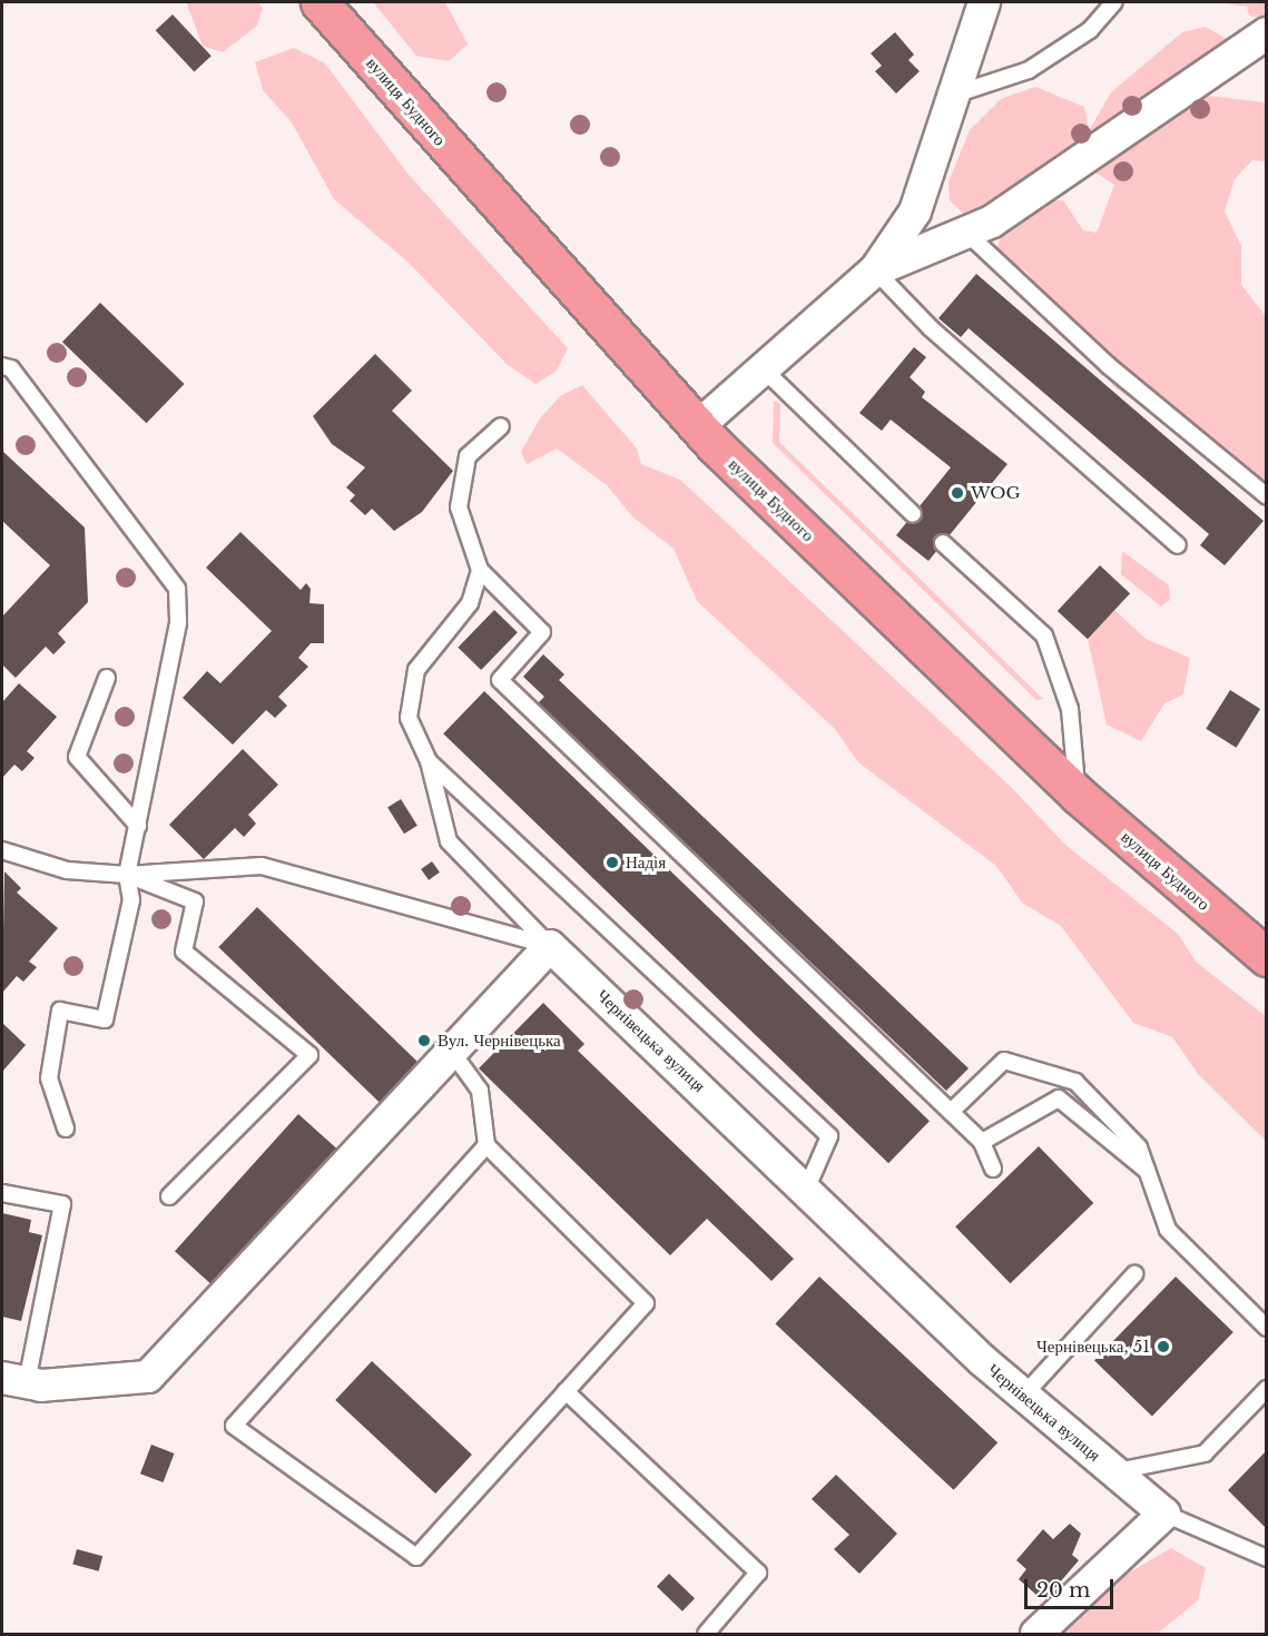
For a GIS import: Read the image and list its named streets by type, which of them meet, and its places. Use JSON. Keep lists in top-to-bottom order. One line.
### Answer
{"streets":{"highway":["вулиця Будного"],"street":["Чернівецька вулиця"]},"places":["WOG","Надія","Вул. Чернівецька","Чернівецька, 51"],"scale_bar":"20 m"}
